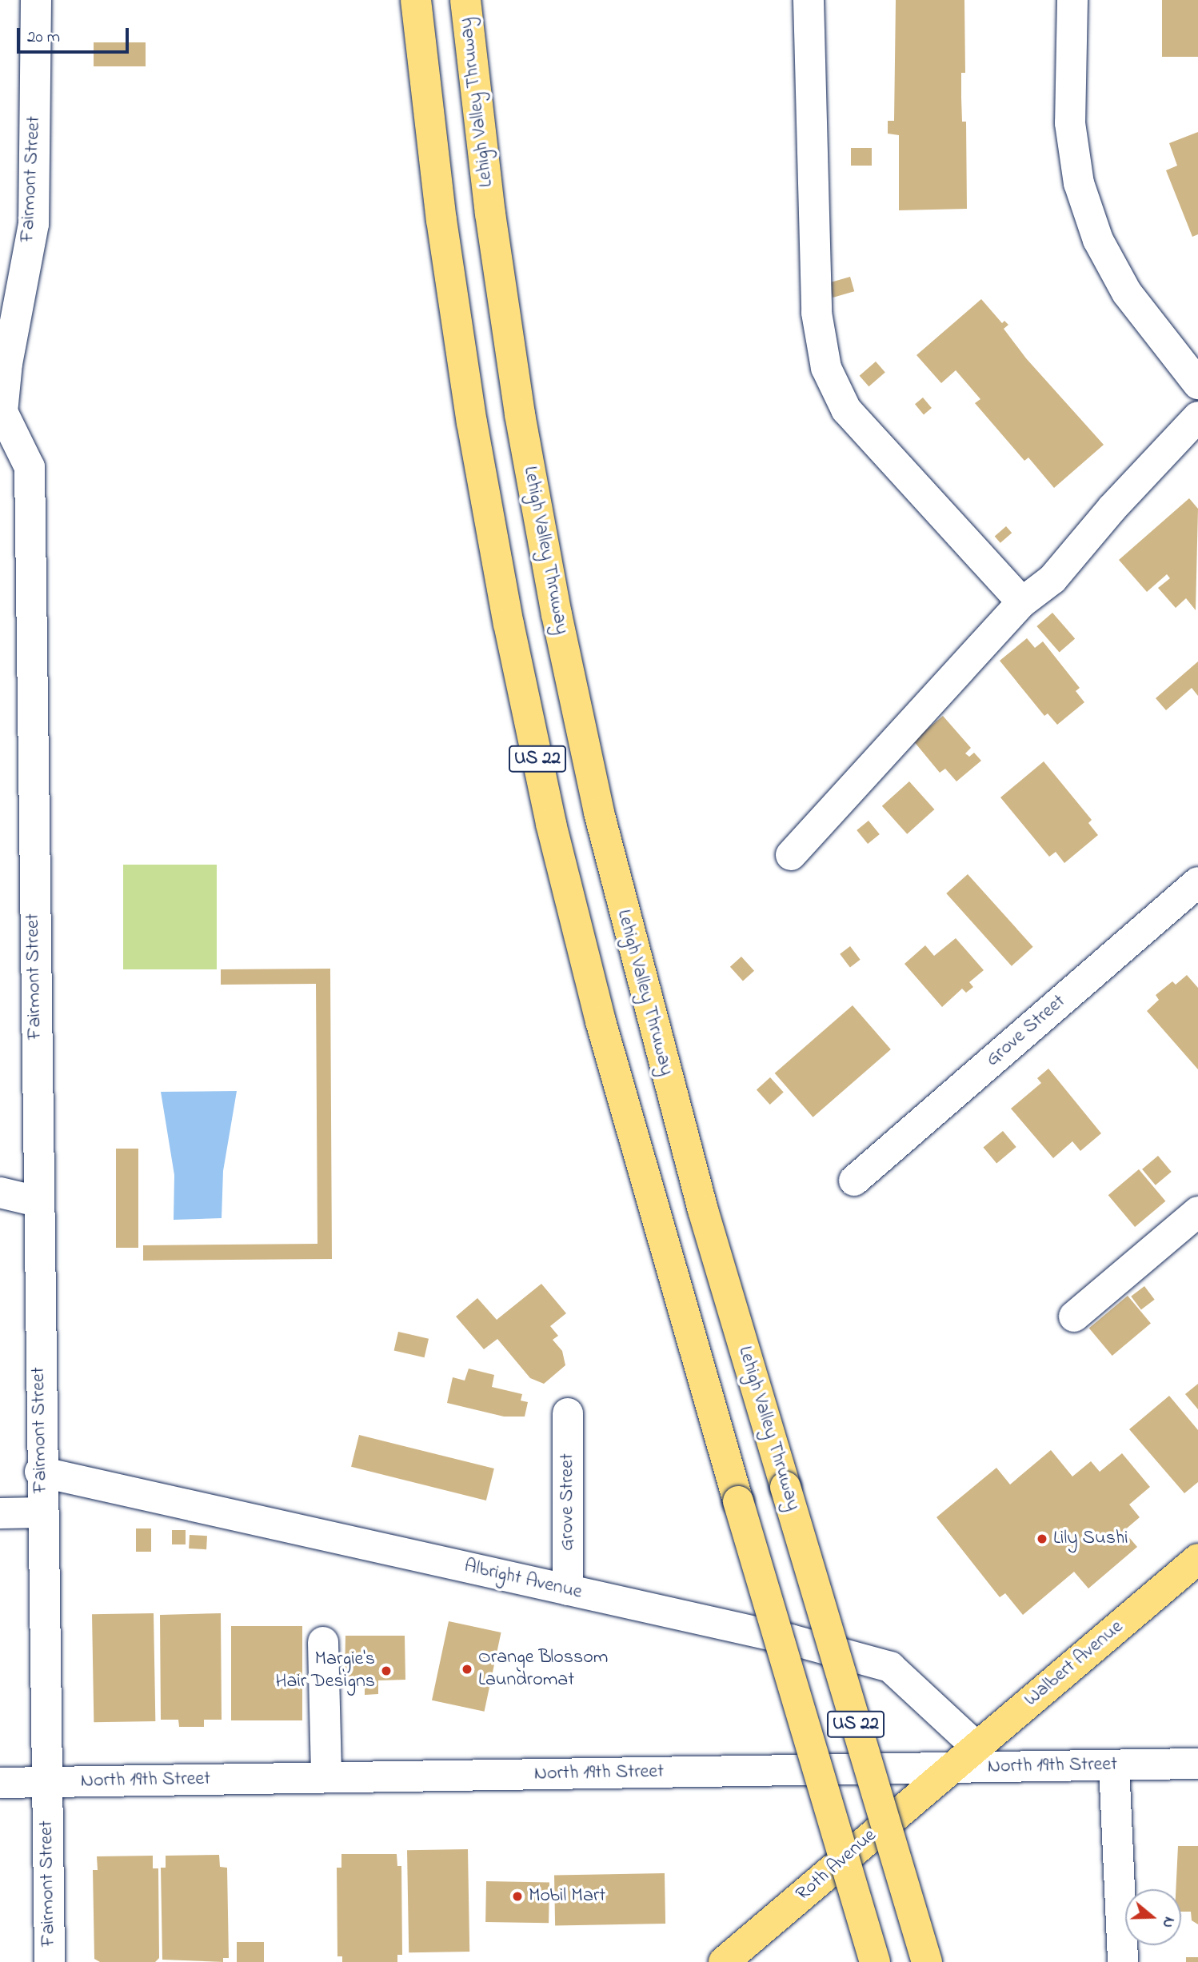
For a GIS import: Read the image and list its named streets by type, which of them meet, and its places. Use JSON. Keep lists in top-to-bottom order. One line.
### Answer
{"streets":{"main road":["Lehigh Valley Thruway","US 22","Walbert Avenue","Roth Avenue"],"street":["Fairmont Street","Grove Street","Albright Avenue","North 19th Street"]},"crossings":[["Fairmont Street","Albright Avenue"],["Fairmont Street","North 19th Street"],["Grove Street","Albright Avenue"],["Albright Avenue","Walbert Avenue"],["Walbert Avenue","North 19th Street"],["Walbert Avenue","Roth Avenue"],["North 19th Street","Roth Avenue"]],"places":["Lily Sushi","Orange Blossom Laundromat","Margie's Hair Designs","Mobil Mart"],"scale_bar":"20 m","north":"right"}
